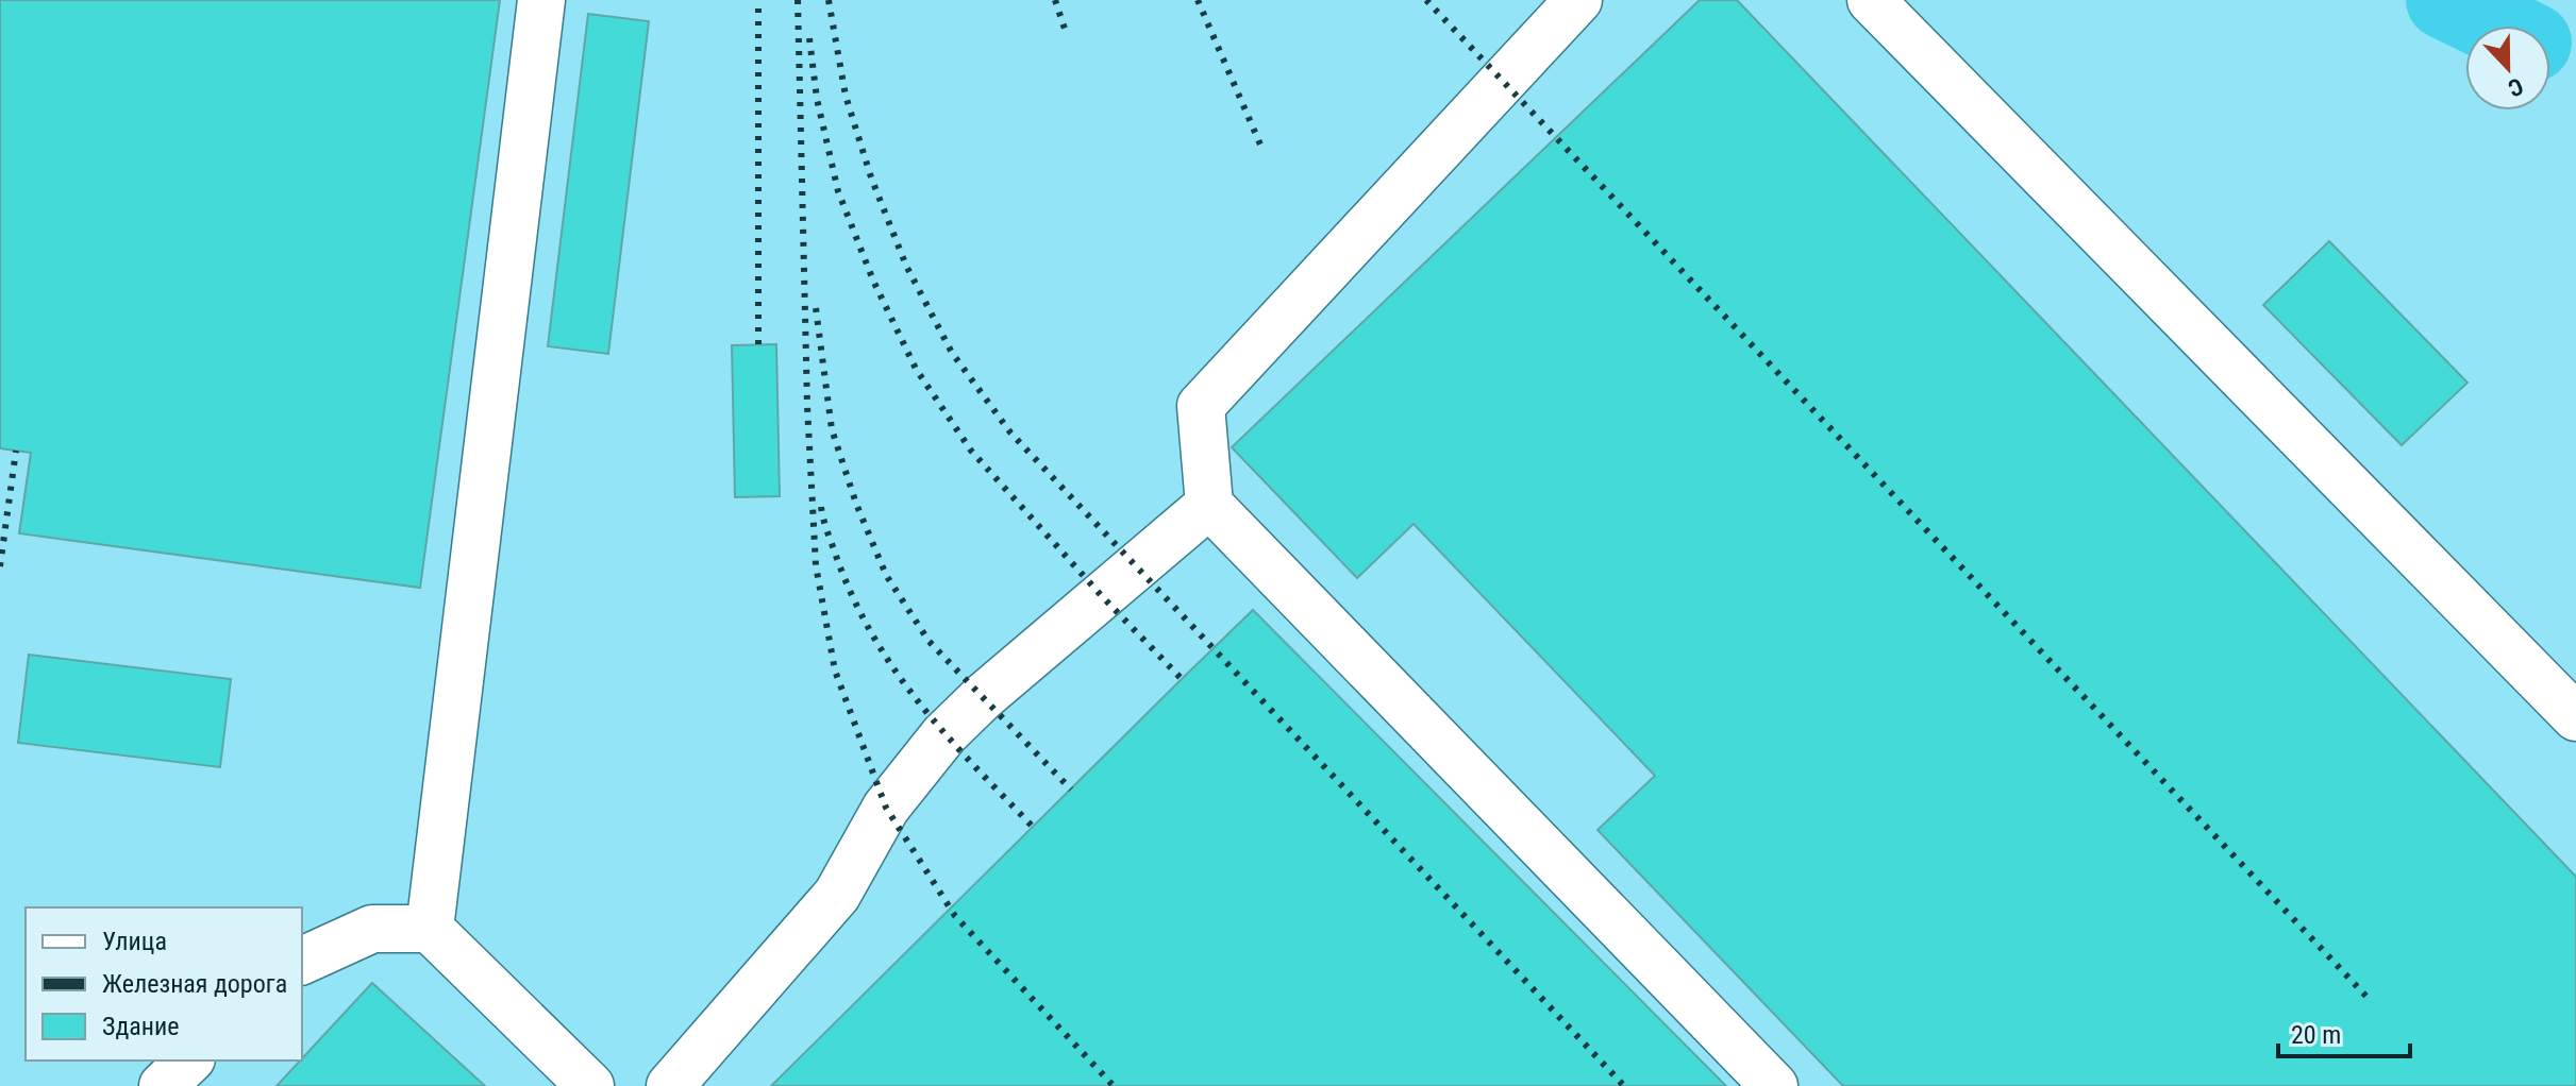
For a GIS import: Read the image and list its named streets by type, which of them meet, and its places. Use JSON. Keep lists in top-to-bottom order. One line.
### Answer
{"legend":["Улица","Железная дорога","Здание"],"scale_bar":"20 m","north":"bottom"}
